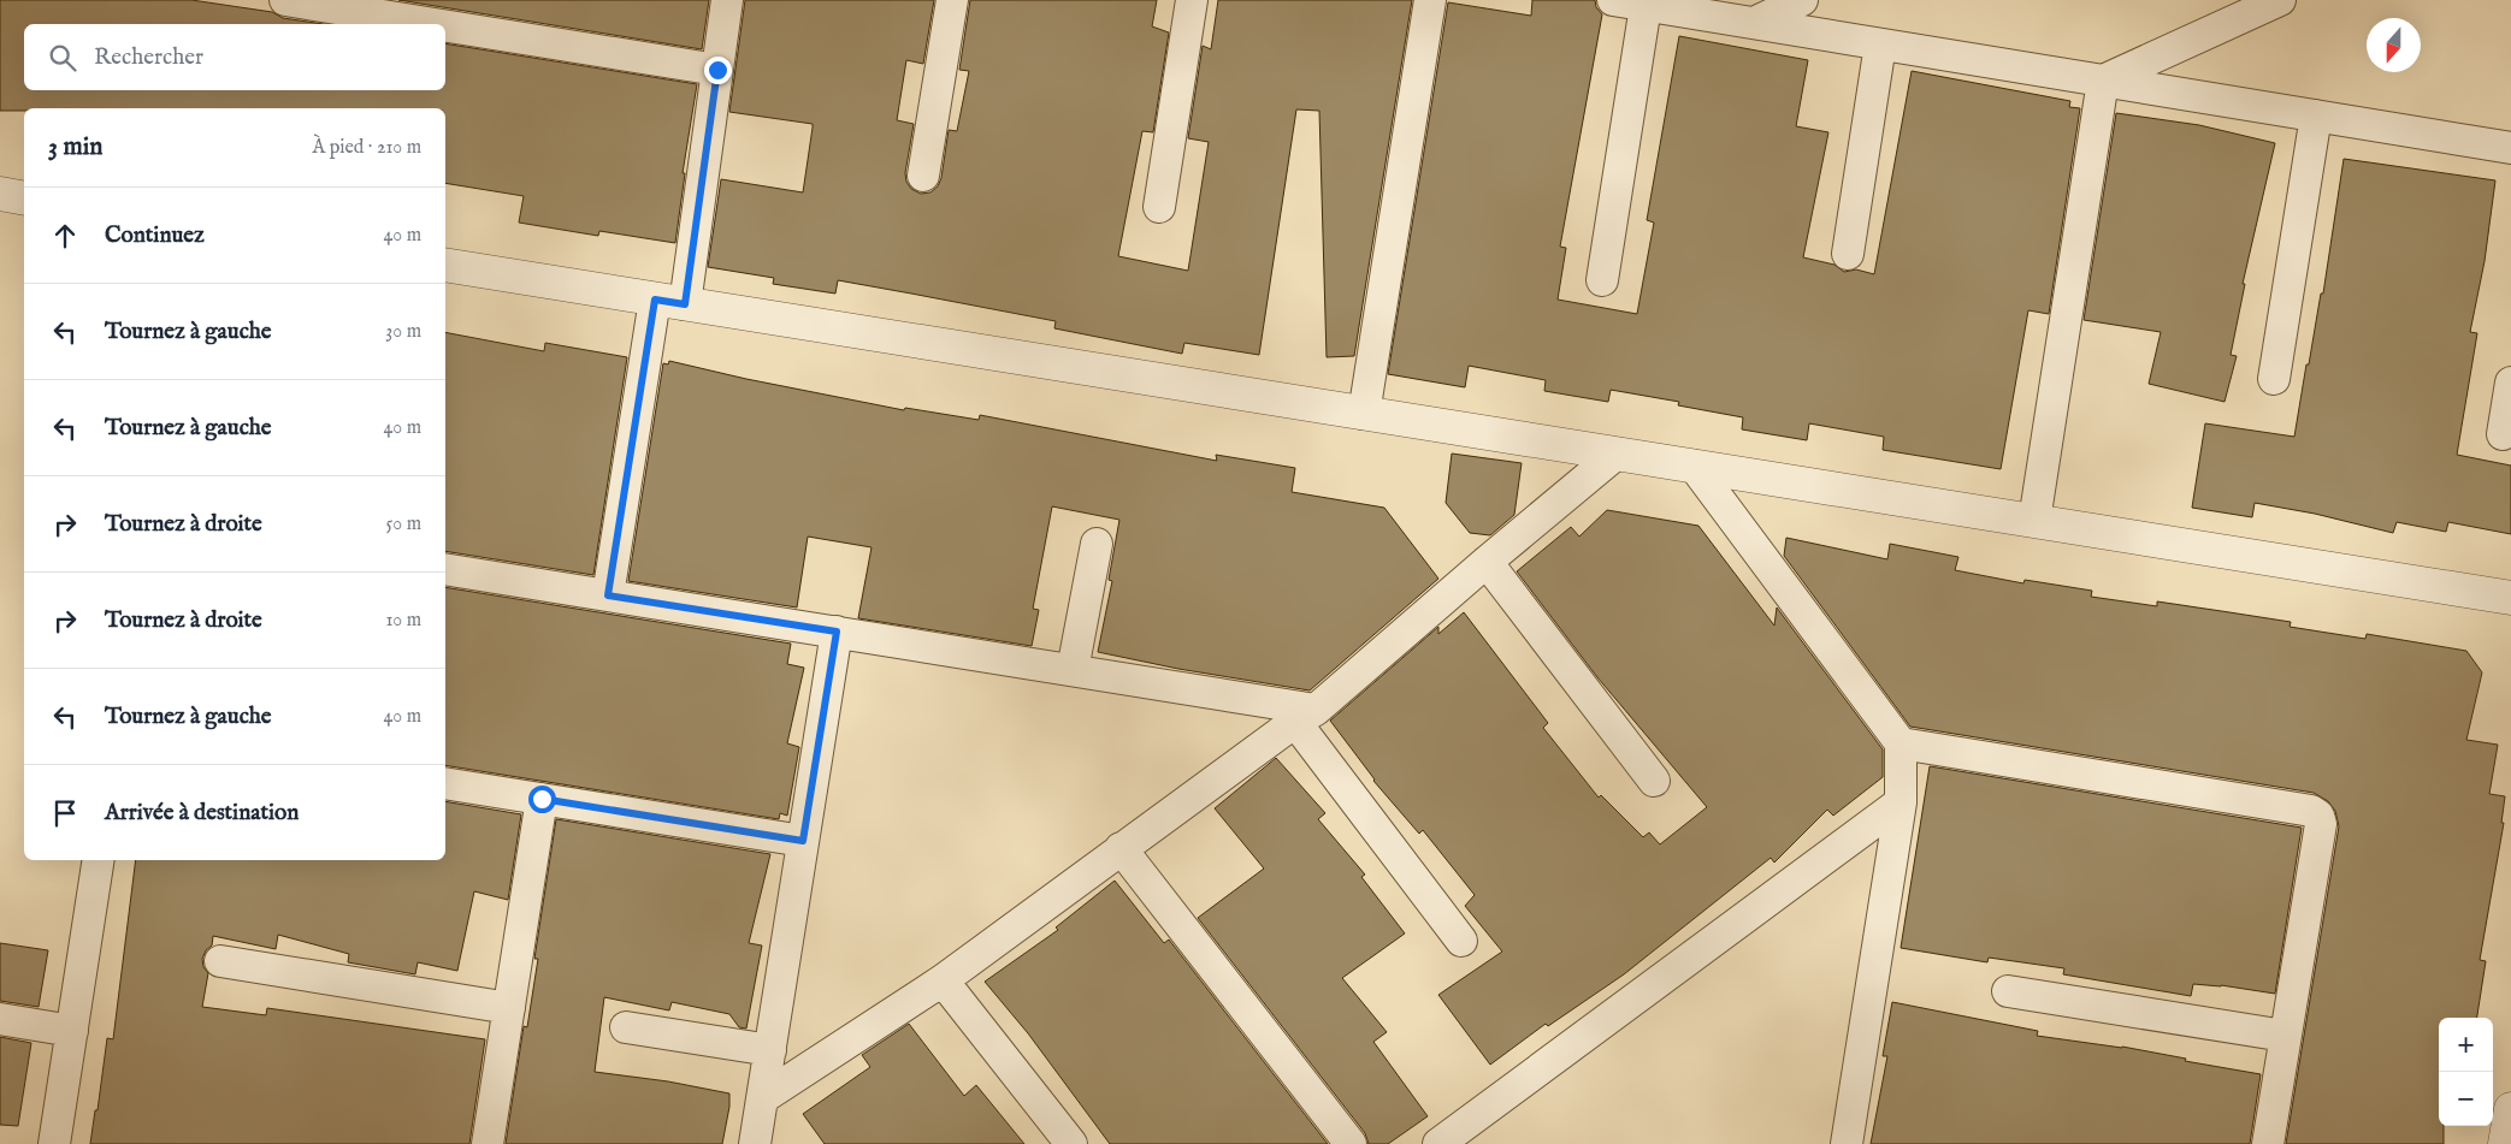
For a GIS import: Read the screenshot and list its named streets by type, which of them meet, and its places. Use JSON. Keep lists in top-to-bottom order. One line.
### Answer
{"north":"bottom","page":{"search":"Rechercher","heading":["3 min","À pied · 210 m"],"list":[["Continuez","40 m"],["Tournez à gauche","30 m"],["Tournez à gauche","40 m"],["Tournez à droite","50 m"],["Tournez à droite","10 m"],["Tournez à gauche","40 m"],"Arrivée à destination"],"map_buttons":["+","−"]}}
